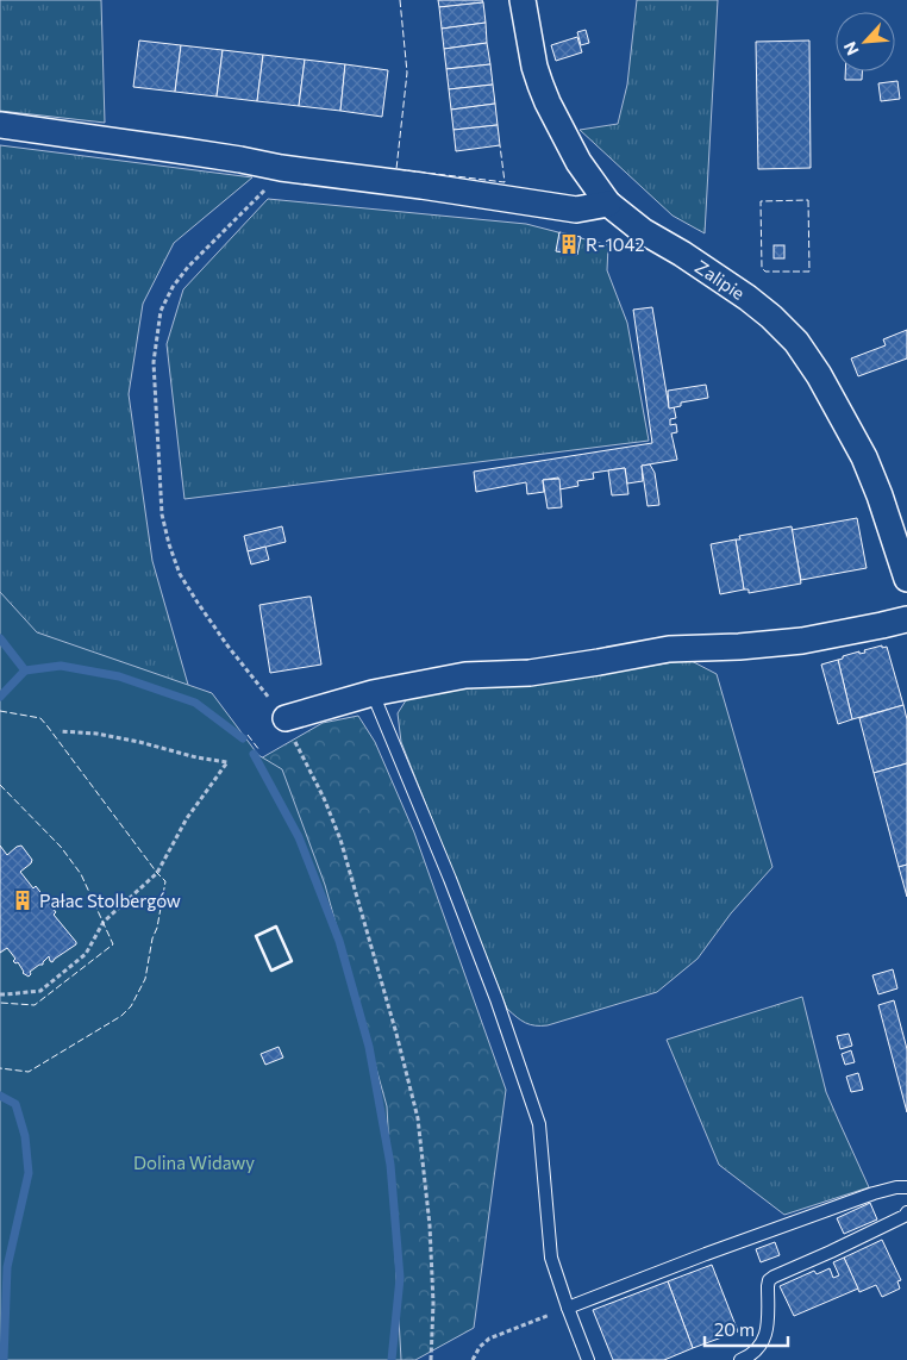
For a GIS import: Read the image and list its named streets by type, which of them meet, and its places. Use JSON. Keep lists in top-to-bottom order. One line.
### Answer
{"streets":{"street":["Zalipie"]},"parks":["Dolina Widawy"],"places":{"building":["R-1042","Pałac Stolbergów"]},"scale_bar":"20 m","north":"bottom left"}
